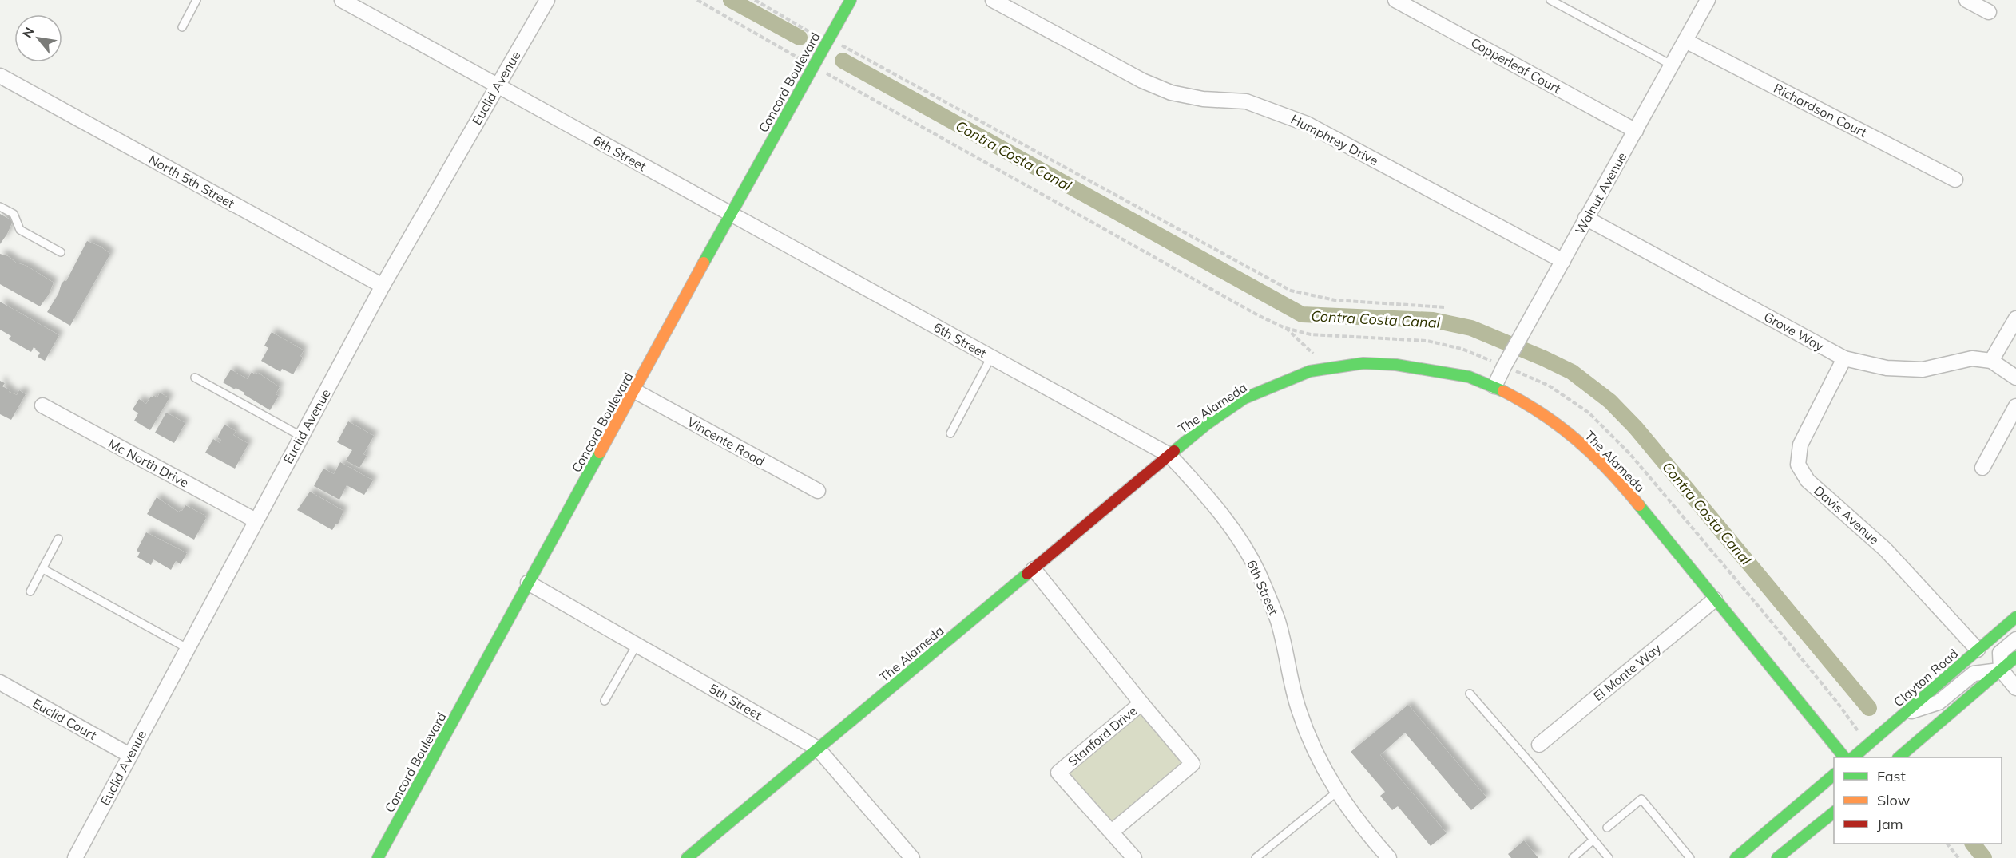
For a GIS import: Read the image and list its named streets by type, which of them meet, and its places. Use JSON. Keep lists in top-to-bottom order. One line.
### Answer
{"streets":{"street":["Copperleaf Court","Concord Boulevard","Euclid Avenue","Richardson Court","Humphrey Drive","6th Street","North 5th Street","Walnut Avenue","Grove Way","The Alameda","Vincente Road","Mc North Drive","Davis Avenue","El Monte Way","Clayton Road","5th Street","Euclid Court","Stanford Drive"]},"crossings":[["Copperleaf Court","Walnut Avenue"],["Concord Boulevard","6th Street"],["Concord Boulevard","Vincente Road"],["Concord Boulevard","5th Street"],["Euclid Avenue","6th Street"],["Euclid Avenue","North 5th Street"],["Euclid Avenue","Mc North Drive"],["Euclid Avenue","Euclid Court"],["Richardson Court","Walnut Avenue"],["Humphrey Drive","Walnut Avenue"],["6th Street","The Alameda"],["Walnut Avenue","Grove Way"],["Walnut Avenue","The Alameda"],["Grove Way","Davis Avenue"],["The Alameda","El Monte Way"],["The Alameda","5th Street"],["The Alameda","Stanford Drive"],["Davis Avenue","Clayton Road"]],"water":["Contra Costa Canal"],"legend":["Fast","Slow","Jam"],"north":"top left"}
